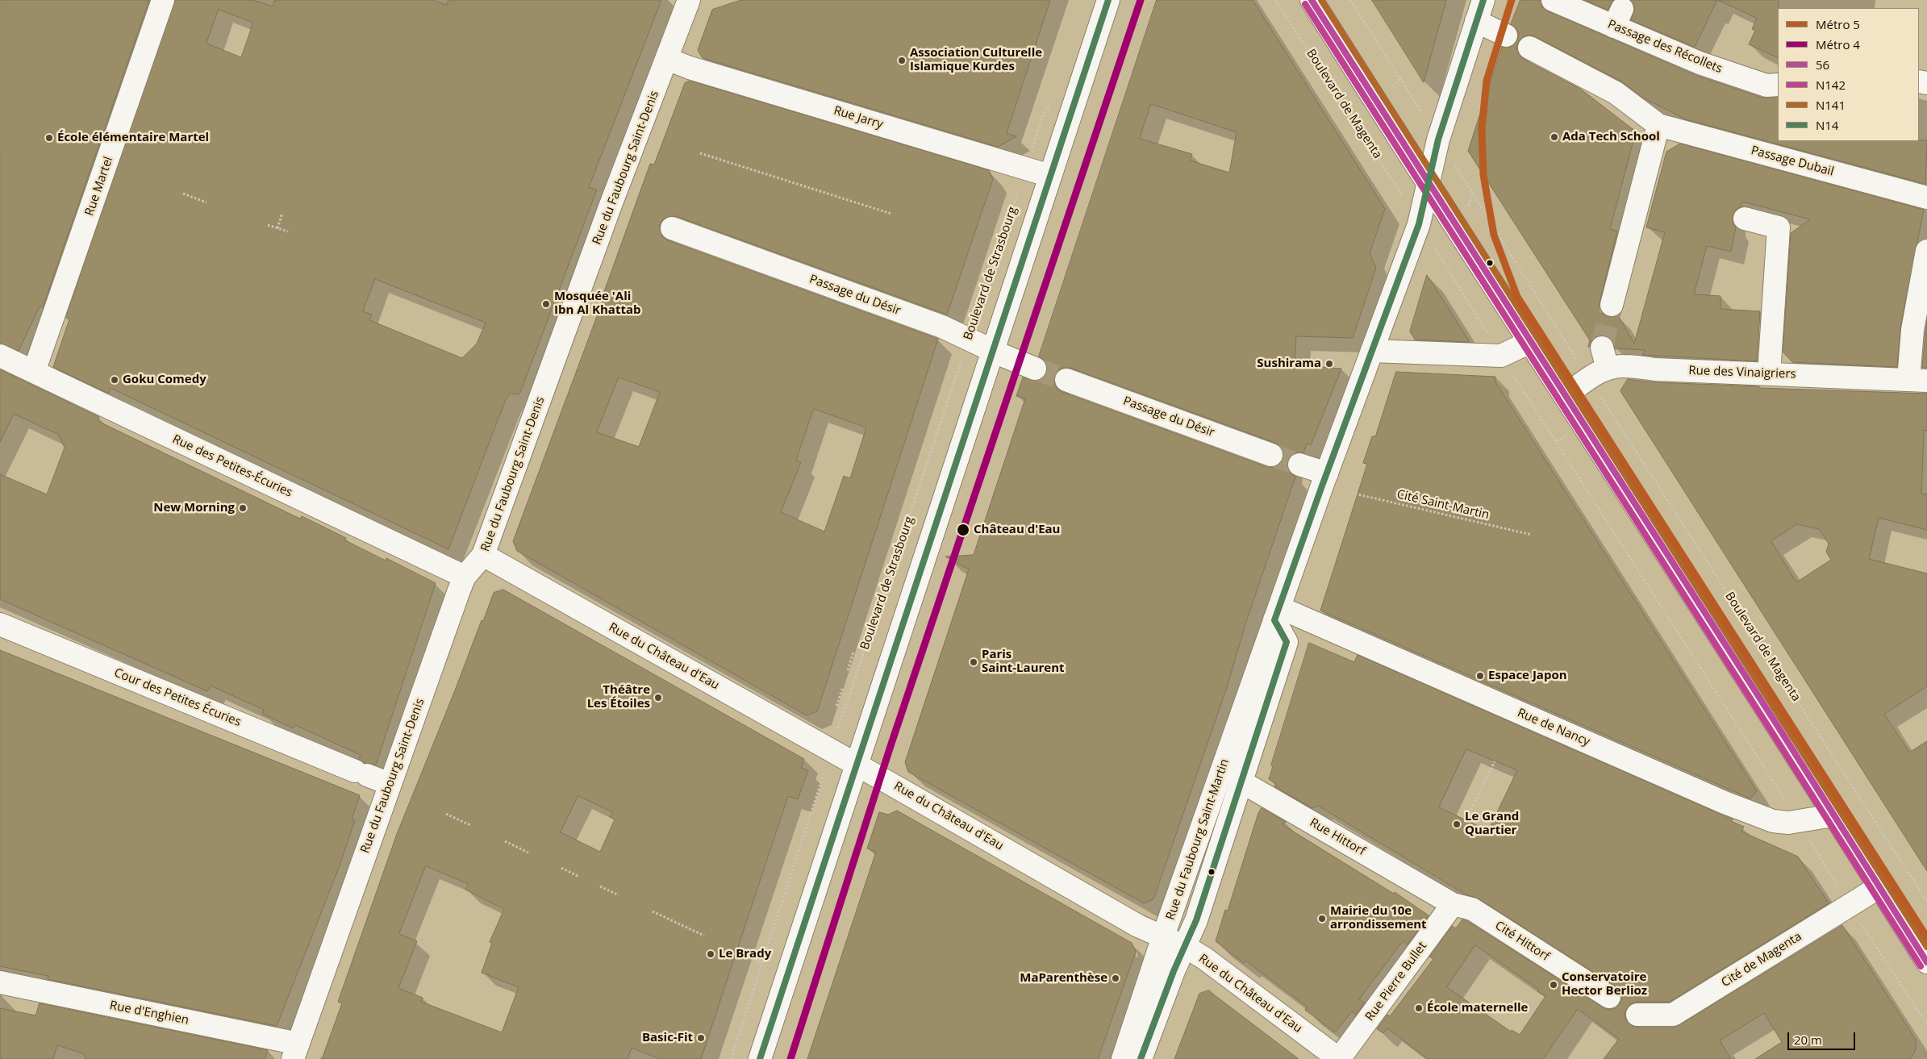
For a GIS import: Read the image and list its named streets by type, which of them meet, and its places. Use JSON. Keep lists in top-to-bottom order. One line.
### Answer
{"streets":{"street":["Passage des Récollets","Rue Jarry","Passage Dubail","Rue du Faubourg Saint-Denis","Rue Martel","Boulevard de Strasbourg","Passage du Désir","Rue des Vinaigriers","Rue des Petites-Écuries","Rue du Château d'Eau","Cour des Petites Écuries","Rue de Nancy","Rue Hittorf","Rue du Faubourg Saint-Martin","Cité Hittorf","Cité de Magenta","Rue Pierre Bullet","Rue d'Enghien"],"path":["Boulevard de Magenta","Cité Saint-Martin"]},"crossings":[["Rue Jarry","Rue du Faubourg Saint-Denis"],["Rue Jarry","Boulevard de Strasbourg"],["Rue du Faubourg Saint-Denis","Rue des Petites-Écuries"],["Rue du Faubourg Saint-Denis","Rue du Château d'Eau"],["Rue du Faubourg Saint-Denis","Cour des Petites Écuries"],["Rue du Faubourg Saint-Denis","Rue d'Enghien"],["Rue Martel","Rue des Petites-Écuries"],["Boulevard de Strasbourg","Passage du Désir"],["Boulevard de Strasbourg","Rue du Château d'Eau"],["Rue du Château d'Eau","Rue du Faubourg Saint-Martin"],["Rue du Château d'Eau","Rue Pierre Bullet"],["Rue de Nancy","Rue du Faubourg Saint-Martin"],["Rue Hittorf","Rue du Faubourg Saint-Martin"],["Rue Hittorf","Cité Hittorf"],["Rue Hittorf","Rue Pierre Bullet"],["Cité Hittorf","Rue Pierre Bullet"]],"places":["Association Culturelle Islamique Kurdes","Ada Tech School","École élémentaire Martel","Mosquée 'Ali Ibn Al Khattab","Sushirama","Goku Comedy","New Morning","Château d'Eau","Paris Saint-Laurent","Espace Japon","Théâtre Les Étoiles","Le Grand Quartier","Mairie du 10e arrondissement","Le Brady","MaParenthèse","Conservatoire Hector Berlioz","École maternelle","Basic-Fit"],"lines":["metro line 5","metro line 4","transit line 56","transit line N141","transit line N14","transit line N142"],"legend":["Métro 5","Métro 4","56","N142","N141","N14"],"scale_bar":"20 m"}
